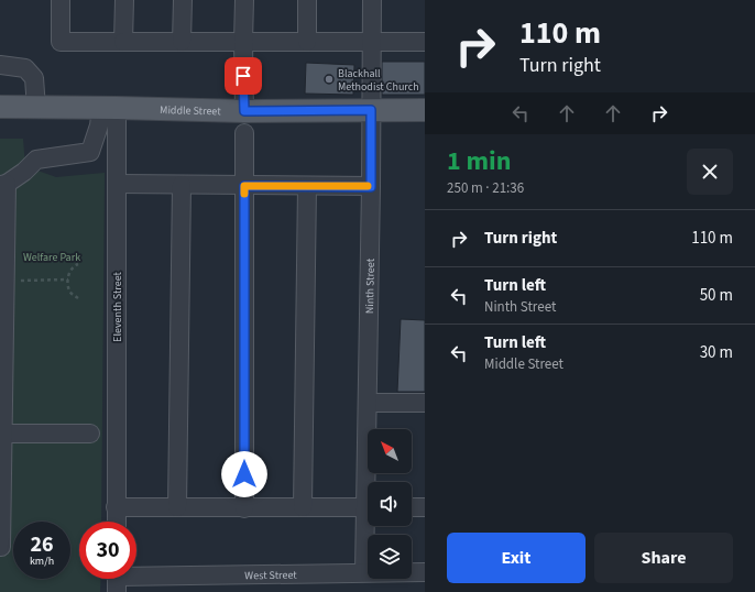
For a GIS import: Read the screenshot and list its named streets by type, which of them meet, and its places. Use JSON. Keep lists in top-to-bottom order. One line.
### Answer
{"streets":{"main road":["Middle Street"],"street":["Ninth Street","Eleventh Street","West Street"]},"crossings":[["Middle Street","Ninth Street"],["Middle Street","Eleventh Street"],["Ninth Street","West Street"]],"parks":["Welfare Park"],"places":["Blackhall Methodist Church"],"north":"top left","page":{"turn":["110 m","Turn right"],"heading":["1 min","250 m · 21:36"],"list":[{"name":"Turn right","value":"110 m"},{"name":"Turn left","note":"Ninth Street","value":"50 m"},{"name":"Turn left","note":"Middle Street","value":"30 m"}],"speed":"26 km/h","limit":"30","buttons":["Exit","Share"]}}
